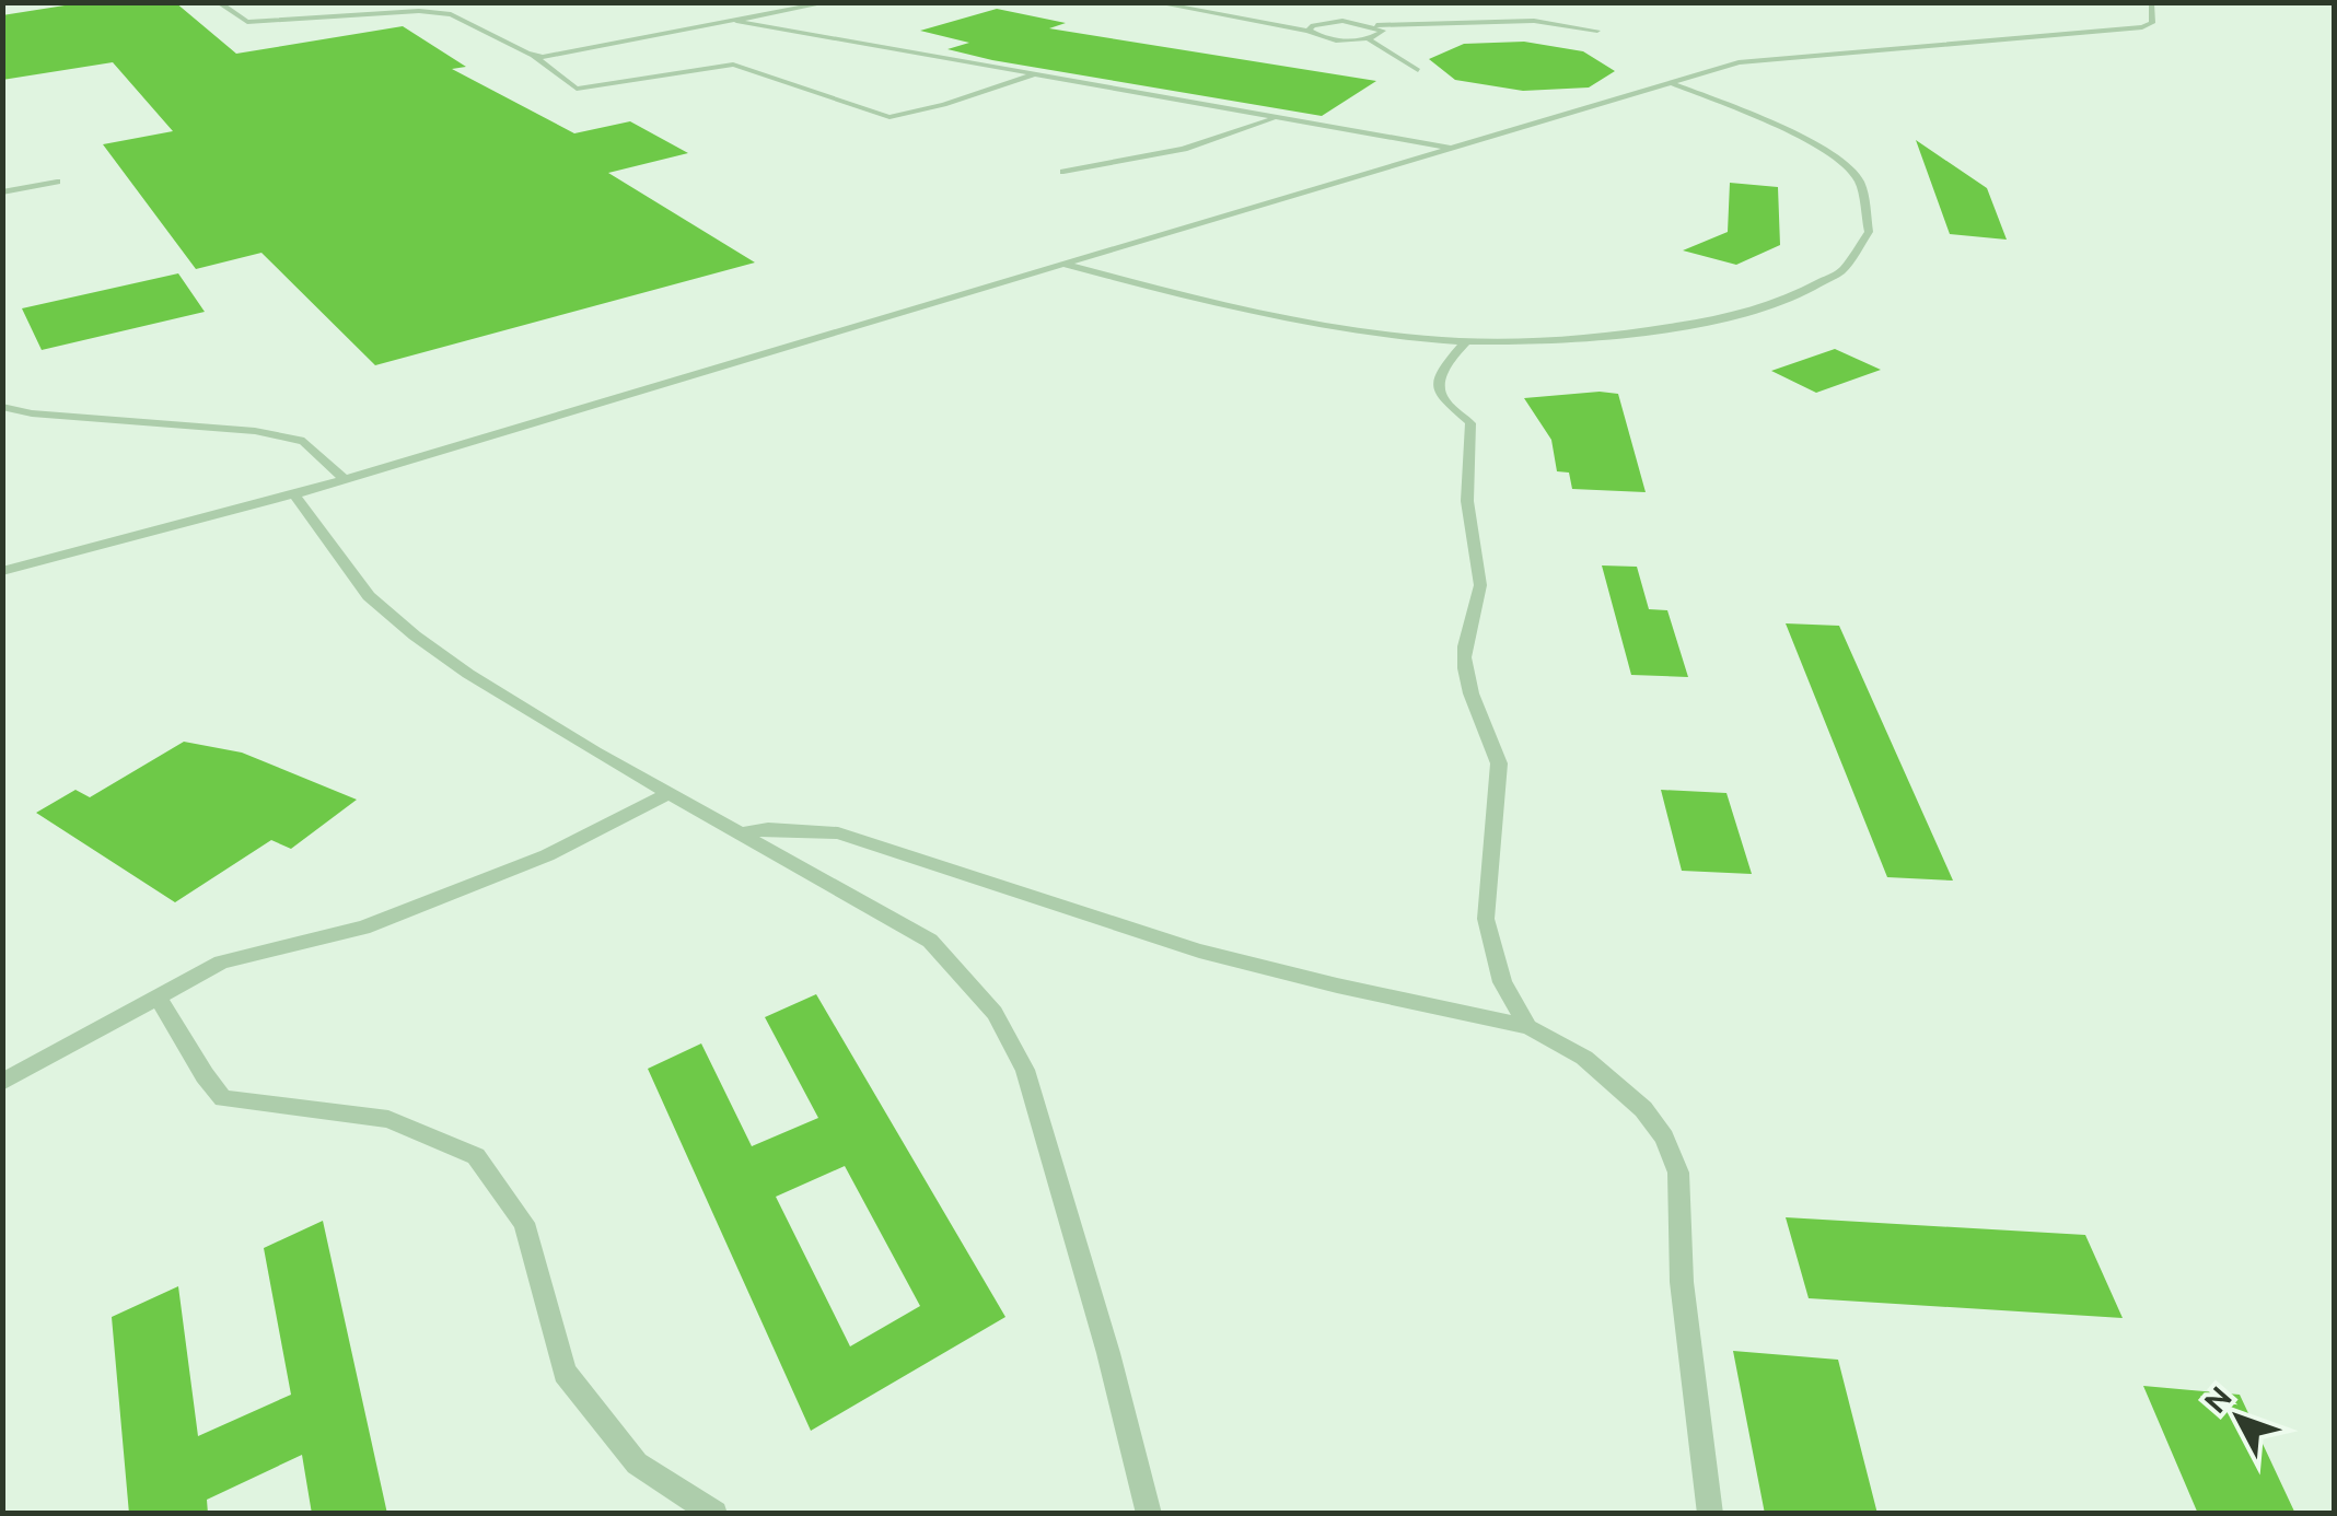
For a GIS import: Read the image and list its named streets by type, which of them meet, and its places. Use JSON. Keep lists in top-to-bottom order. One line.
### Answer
{"north":"top left"}
